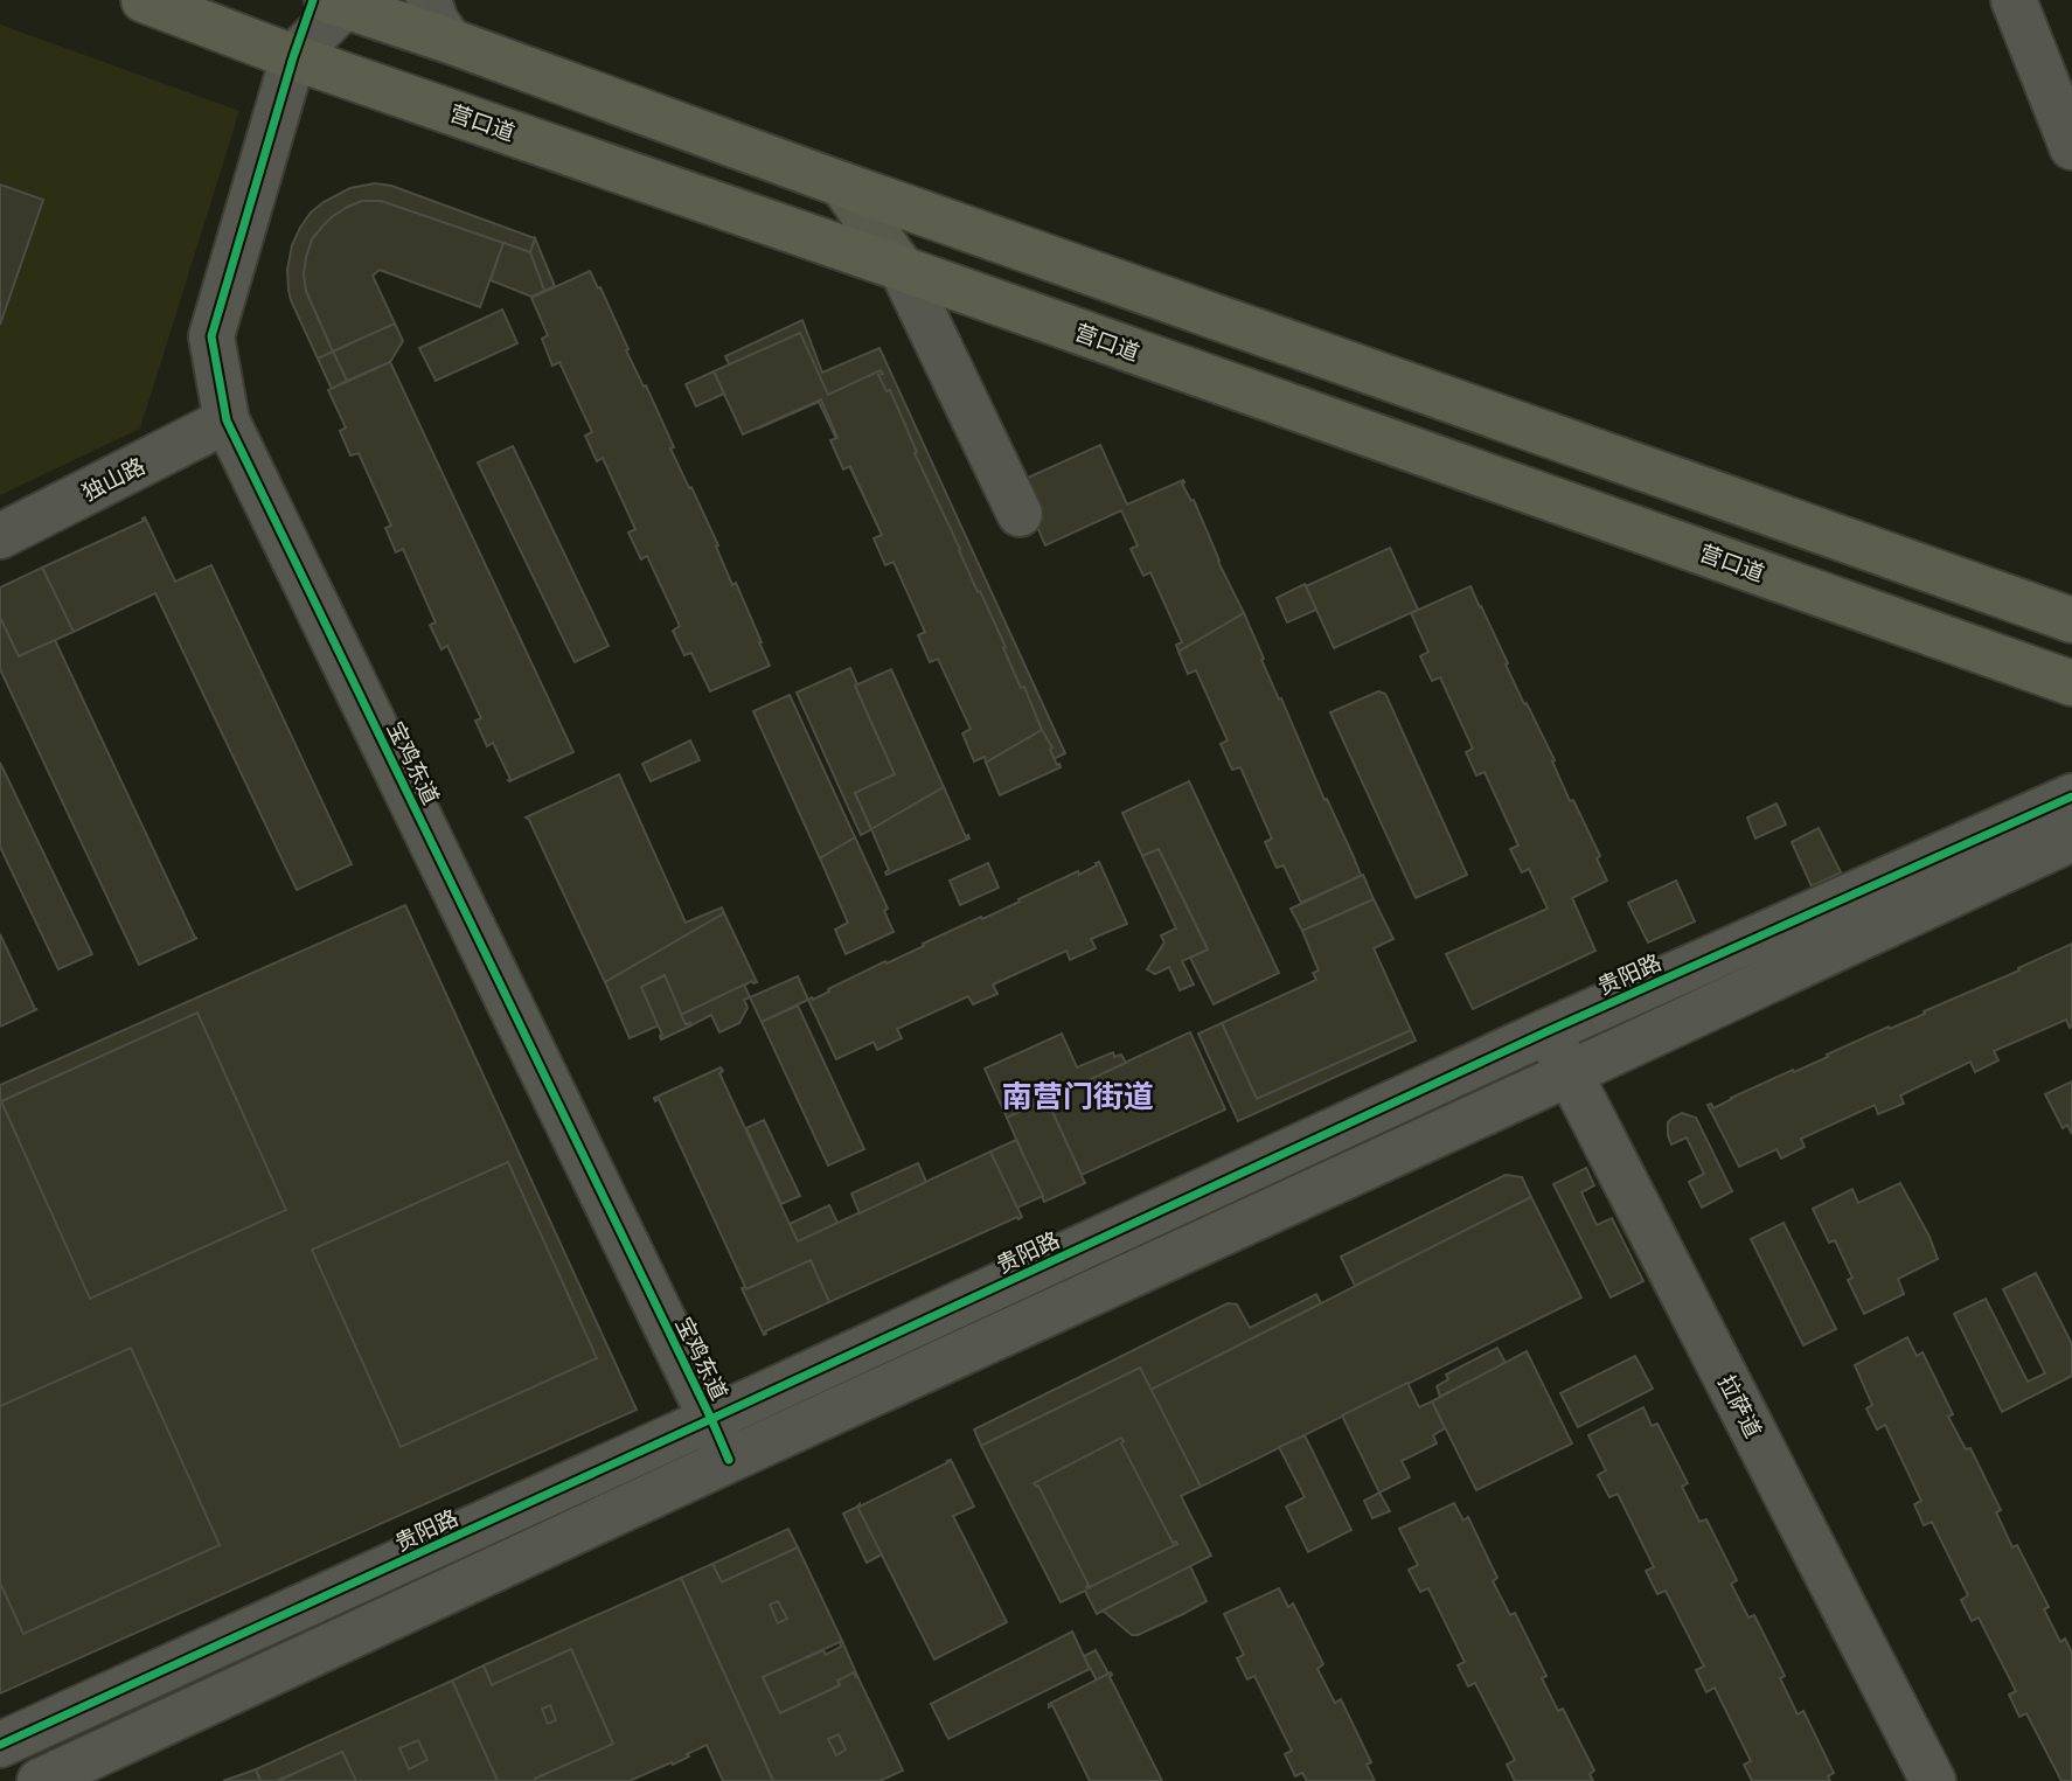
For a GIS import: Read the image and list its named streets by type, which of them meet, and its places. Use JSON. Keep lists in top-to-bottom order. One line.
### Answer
{"streets":{"main road":["营口道"],"street":["独山路","宝鸡东道","贵阳路","拉萨道"]},"crossings":[["营口道","宝鸡东道"],["独山路","宝鸡东道"],["宝鸡东道","贵阳路"],["贵阳路","拉萨道"]],"districts":["南营门街道"]}
